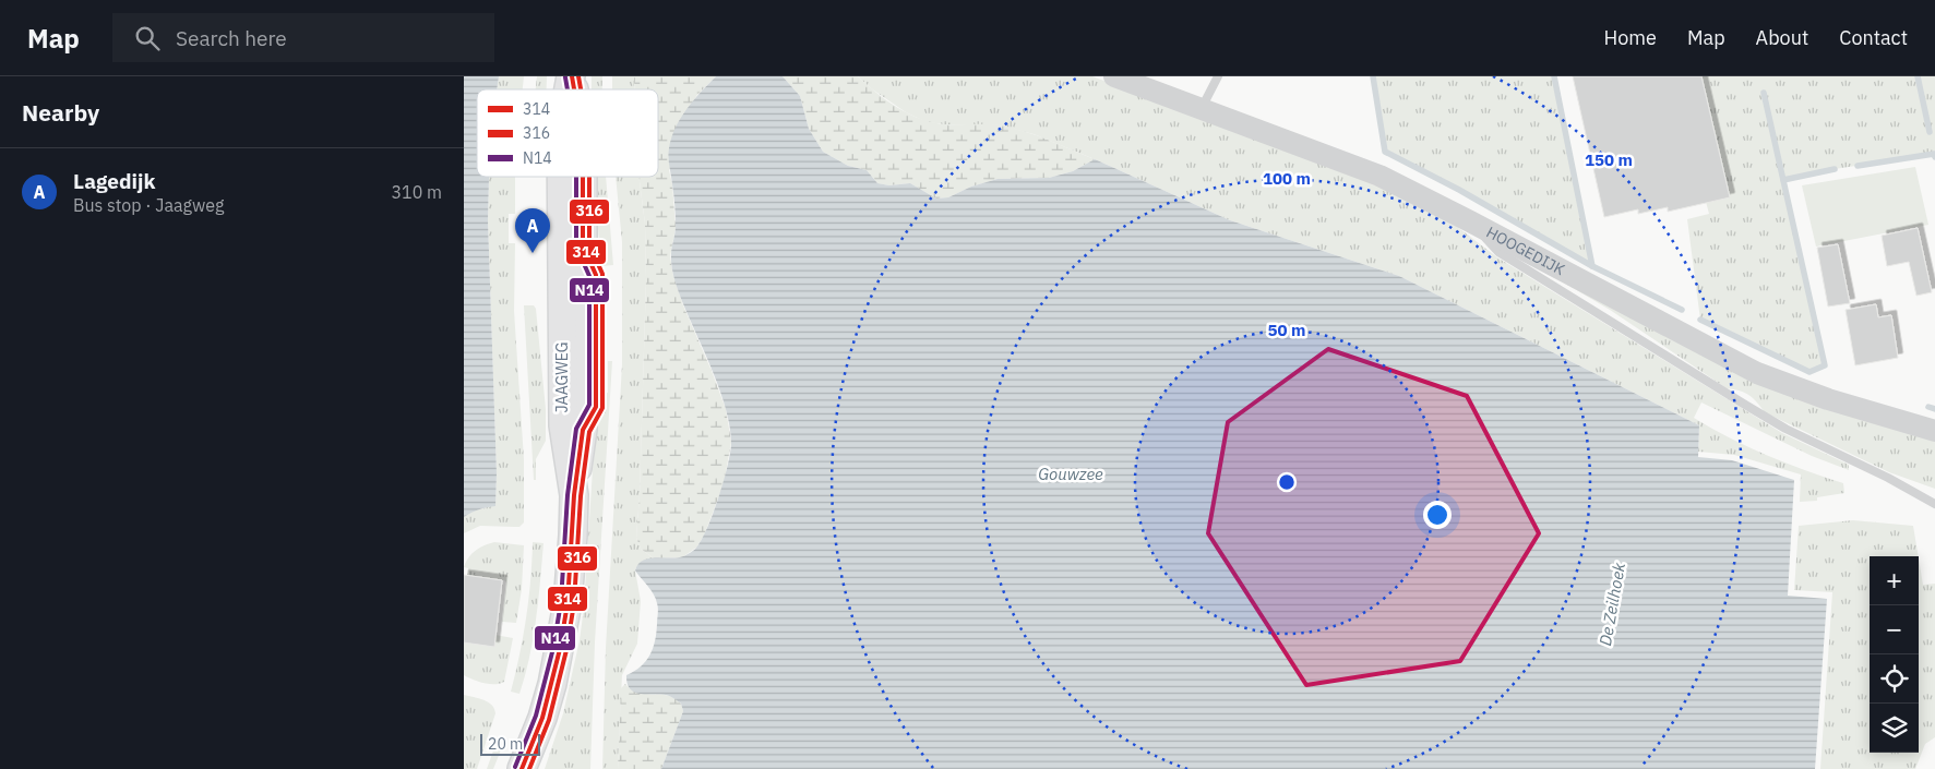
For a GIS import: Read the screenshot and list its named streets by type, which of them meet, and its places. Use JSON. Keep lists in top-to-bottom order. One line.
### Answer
{"streets":{"main road":["JAAGWEG"],"street":["HOOGEDIJK"]},"water":["Gouwzee","De Zeilhoek"],"lines":["transit line 314","transit line 316","transit line N14"],"legend":["314","316","N14"],"scale_bar":"20 m","page":{"header":"Map","search":"Search here","nav":["Home","Map","About","Contact"],"heading":"Nearby","list":[{"mark":"A","name":"Lagedijk","note":"Bus stop · Jaagweg","value":"310 m"}],"pins":"A","map_buttons":["+","−"],"scale":"20 m"},"rings":["150 m","100 m","50 m"]}
